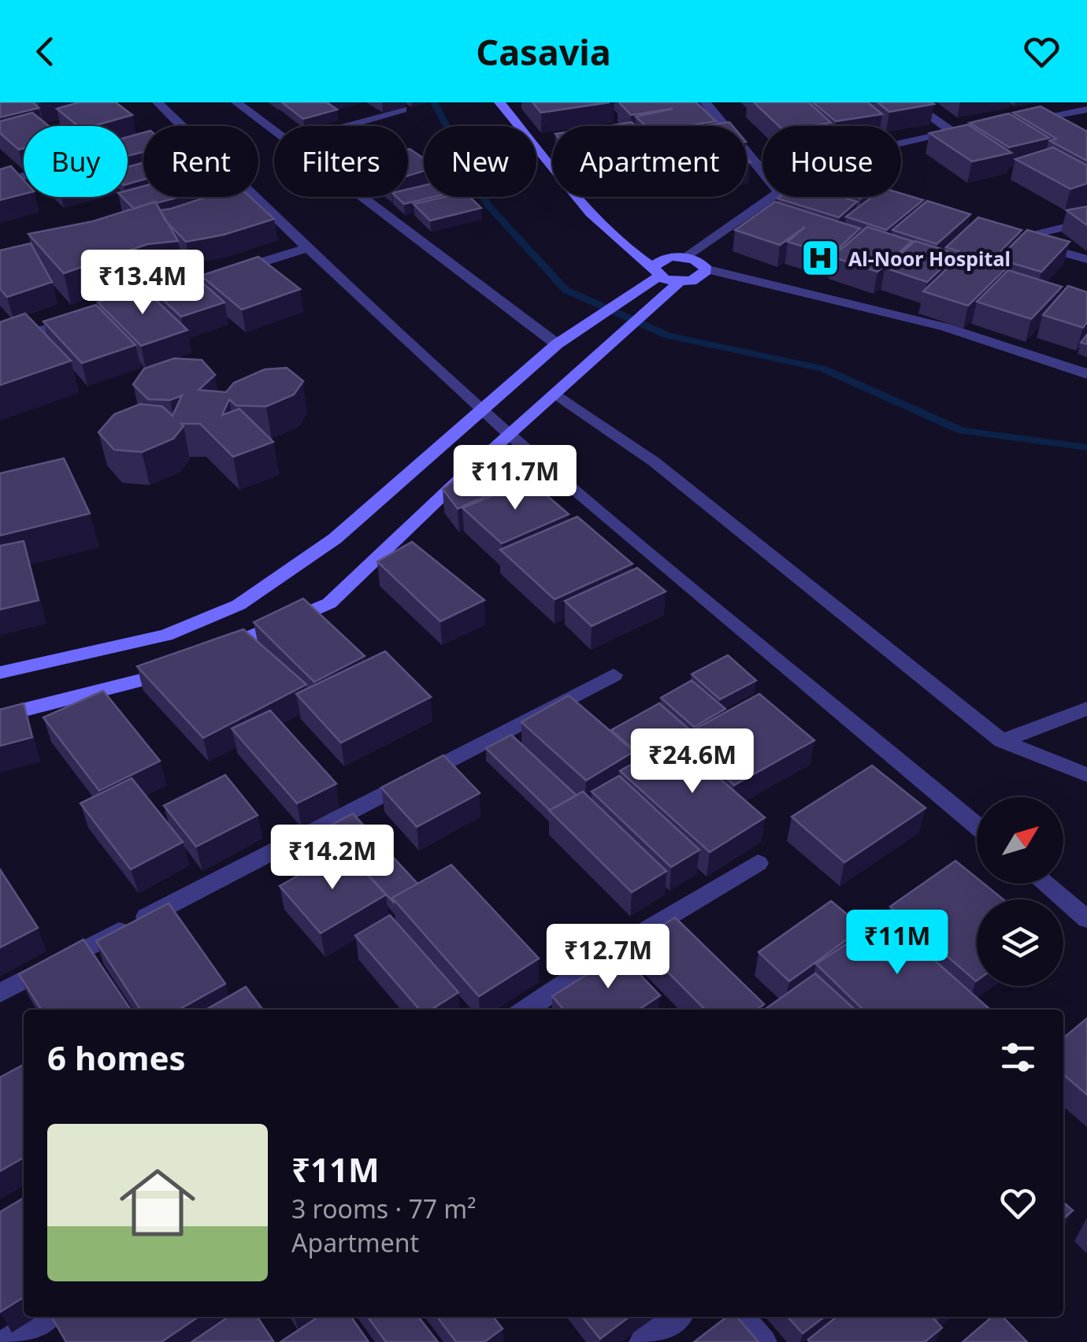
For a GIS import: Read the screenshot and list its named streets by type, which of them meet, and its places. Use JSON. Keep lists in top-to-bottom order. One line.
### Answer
{"places":{"hospital":["Al-Noor Hospital"]},"north":"top right","page":{"header":"Casavia","chip":["Buy","Rent","Filters","New","Apartment","House"],"price":["₹13.4M","₹11.7M","₹24.6M","₹14.2M","₹11M","₹12.7M"],"heading":"6 homes","list":[{"name":"₹11M","note":"3 rooms · 77 m² · Apartment"}]}}
